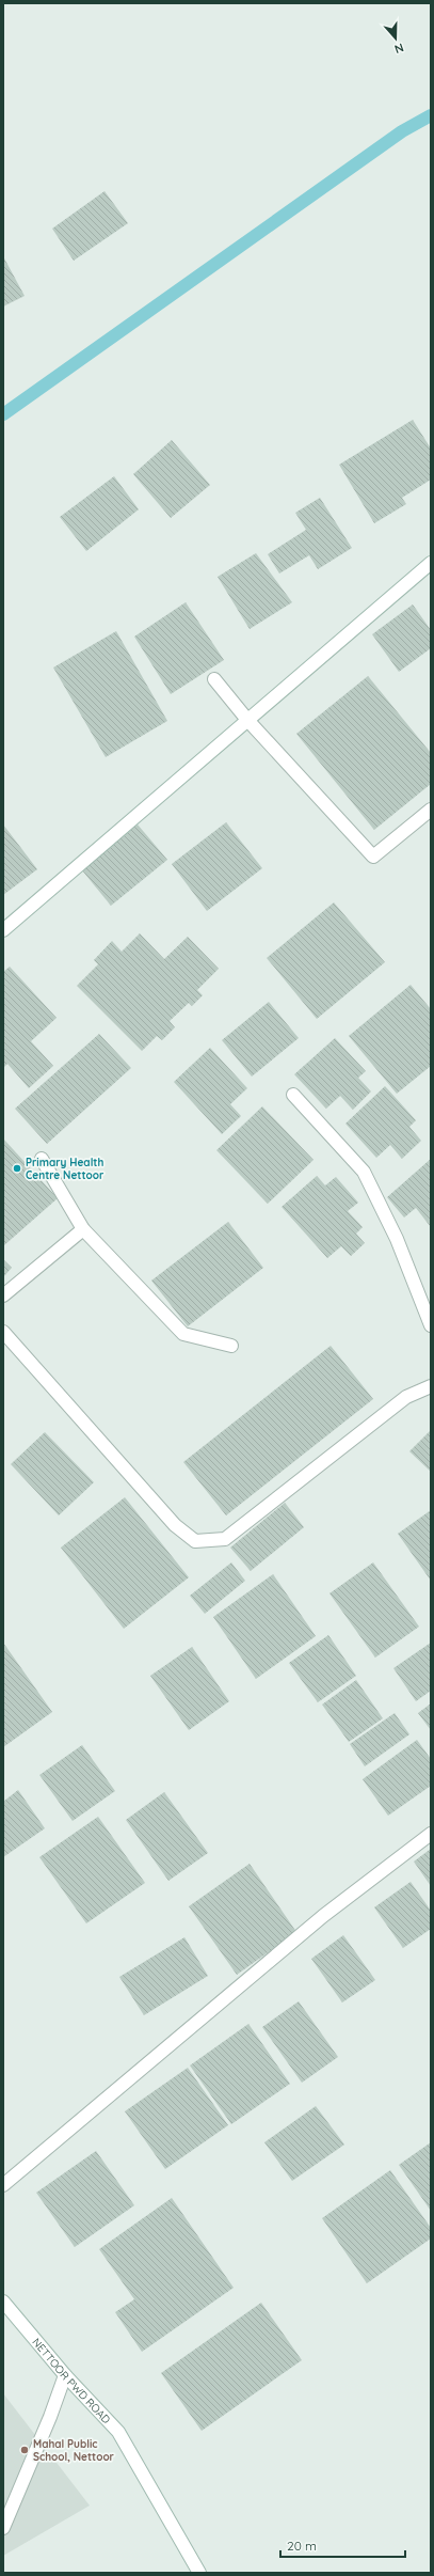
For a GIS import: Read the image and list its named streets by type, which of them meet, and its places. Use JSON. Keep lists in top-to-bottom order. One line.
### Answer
{"streets":{"street":["NETTOOR PWD ROAD"]},"places":["Primary Health Centre Nettoor","Mahal Public School, Nettoor"],"scale_bar":"20 m","north":"bottom"}
